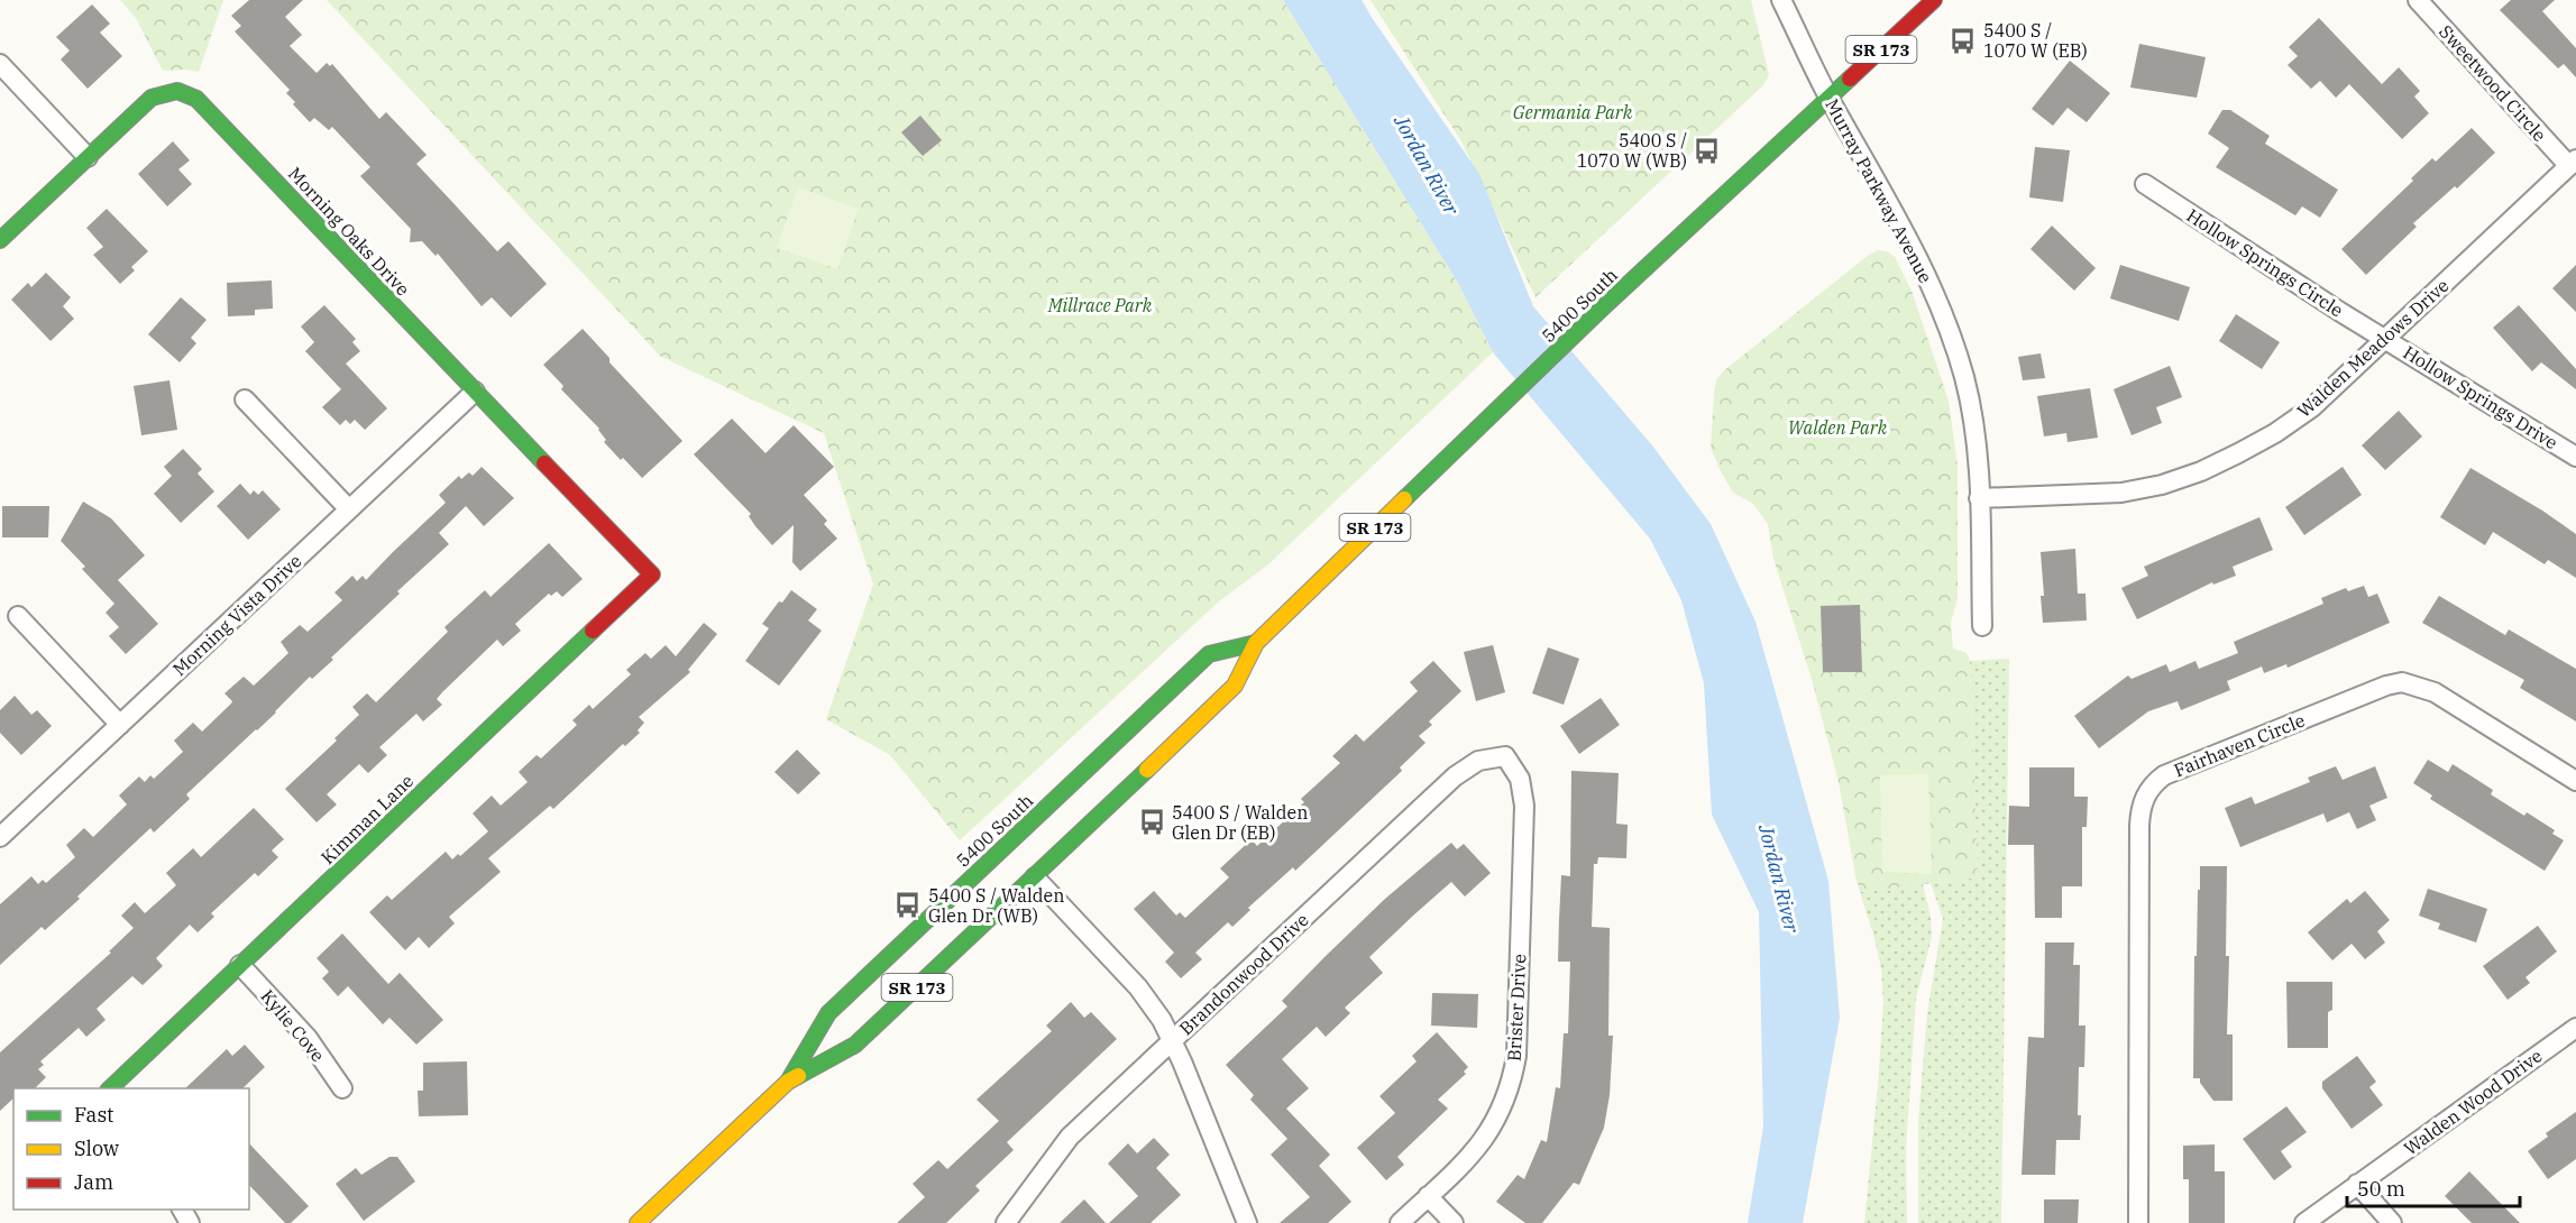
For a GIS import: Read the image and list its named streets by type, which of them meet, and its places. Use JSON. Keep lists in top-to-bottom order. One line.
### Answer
{"streets":{"main road":["SR 173","Morning Oaks Drive","5400 South","Kimman Lane"],"street":["Sweetwood Circle","Murray Parkway Avenue","Hollow Springs Circle","Walden Meadows Drive","Hollow Springs Drive","Morning Vista Drive","Fairhaven Circle","Brandonwood Drive","Brister Drive","Kylie Cove","Walden Wood Drive"]},"crossings":[["Sweetwood Circle","Walden Meadows Drive"],["Murray Parkway Avenue","5400 South"],["Murray Parkway Avenue","Walden Meadows Drive"],["Morning Oaks Drive","Morning Vista Drive"],["Morning Oaks Drive","Kimman Lane"],["Hollow Springs Circle","Walden Meadows Drive"],["Hollow Springs Circle","Hollow Springs Drive"],["Walden Meadows Drive","Hollow Springs Drive"],["Kimman Lane","Kylie Cove"],["Brandonwood Drive","Brister Drive"]],"water":["Jordan River"],"parks":["Germania Park","Millrace Park","Walden Park"],"places":{"bus stop":["5400 S / 1070 W (EB)","5400 S / 1070 W (WB)","5400 S / Walden Glen Dr (EB)","5400 S / Walden Glen Dr (WB)"]},"legend":["Fast","Slow","Jam"],"scale_bar":"50 m"}
